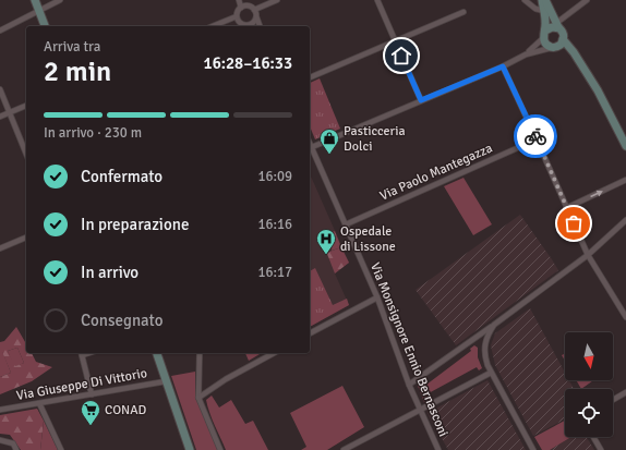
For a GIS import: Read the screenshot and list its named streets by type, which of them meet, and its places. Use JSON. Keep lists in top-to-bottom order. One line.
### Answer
{"streets":{"street":["Via Paolo Mantegazza","Via Monsignore Ennio Bernasconi","Via Giuseppe Di Vittorio"]},"crossings":[["Via Paolo Mantegazza","Via Monsignore Ennio Bernasconi"]],"places":{"shop":["Pasticceria Dolci"],"hospital":["Ospedale di Lissone"],"supermarket":["CONAD"]},"north":"bottom","page":{"heading":["2 min","Arriva tra","16:28–16:33"],"bar":"In arrivo · 230 m","list":[["Confermato","16:09"],["In preparazione","16:16"],["In arrivo","16:17"],"Consegnato"]}}
